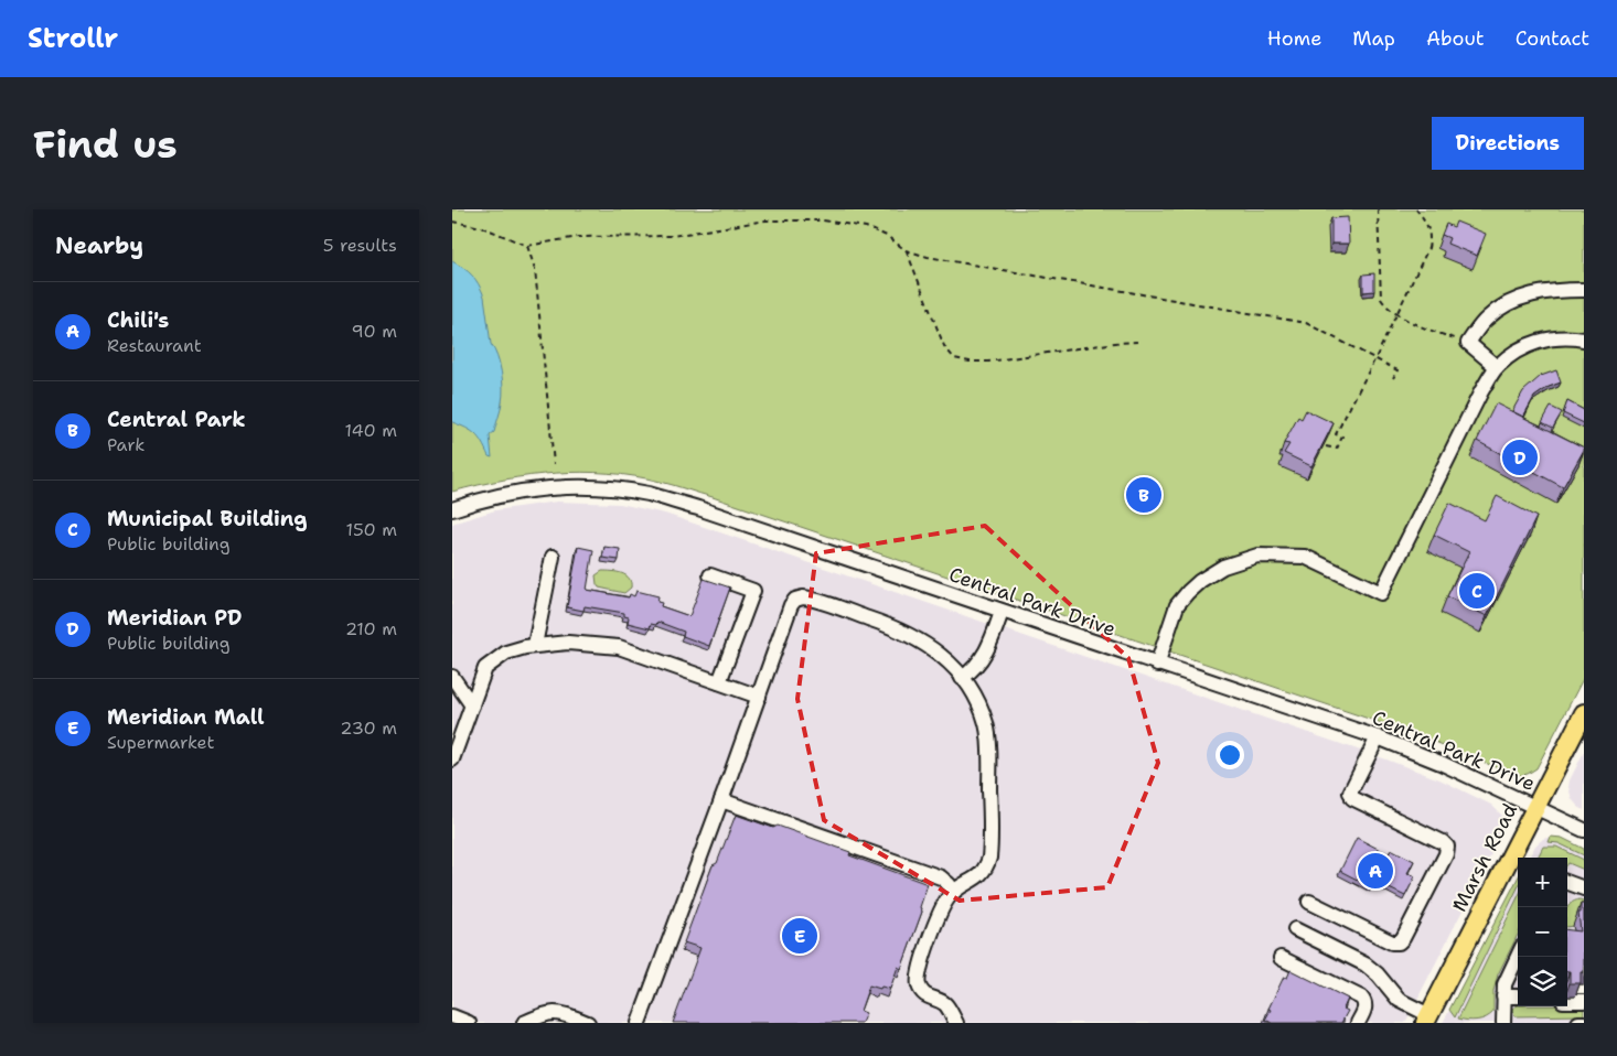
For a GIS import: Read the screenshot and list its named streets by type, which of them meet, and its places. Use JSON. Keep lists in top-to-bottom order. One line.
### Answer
{"streets":{"main road":["Marsh Road"],"street":["Central Park Drive"]},"crossings":[["Central Park Drive","Marsh Road"]],"page":{"header":"Strollr","nav":["Home","Map","About","Contact"],"buttons":"Directions","title":"Find us","heading":["Nearby","5 results"],"list":[{"mark":"A","name":"Chili's","note":"Restaurant","value":"90 m"},{"mark":"B","name":"Central Park","note":"Park","value":"140 m"},{"mark":"C","name":"Municipal Building","note":"Public building","value":"150 m"},{"mark":"D","name":"Meridian PD","note":"Public building","value":"210 m"},{"mark":"E","name":"Meridian Mall","note":"Supermarket","value":"230 m"}],"pins":["D","B","C","A","E"],"map_buttons":["+","−"]}}
